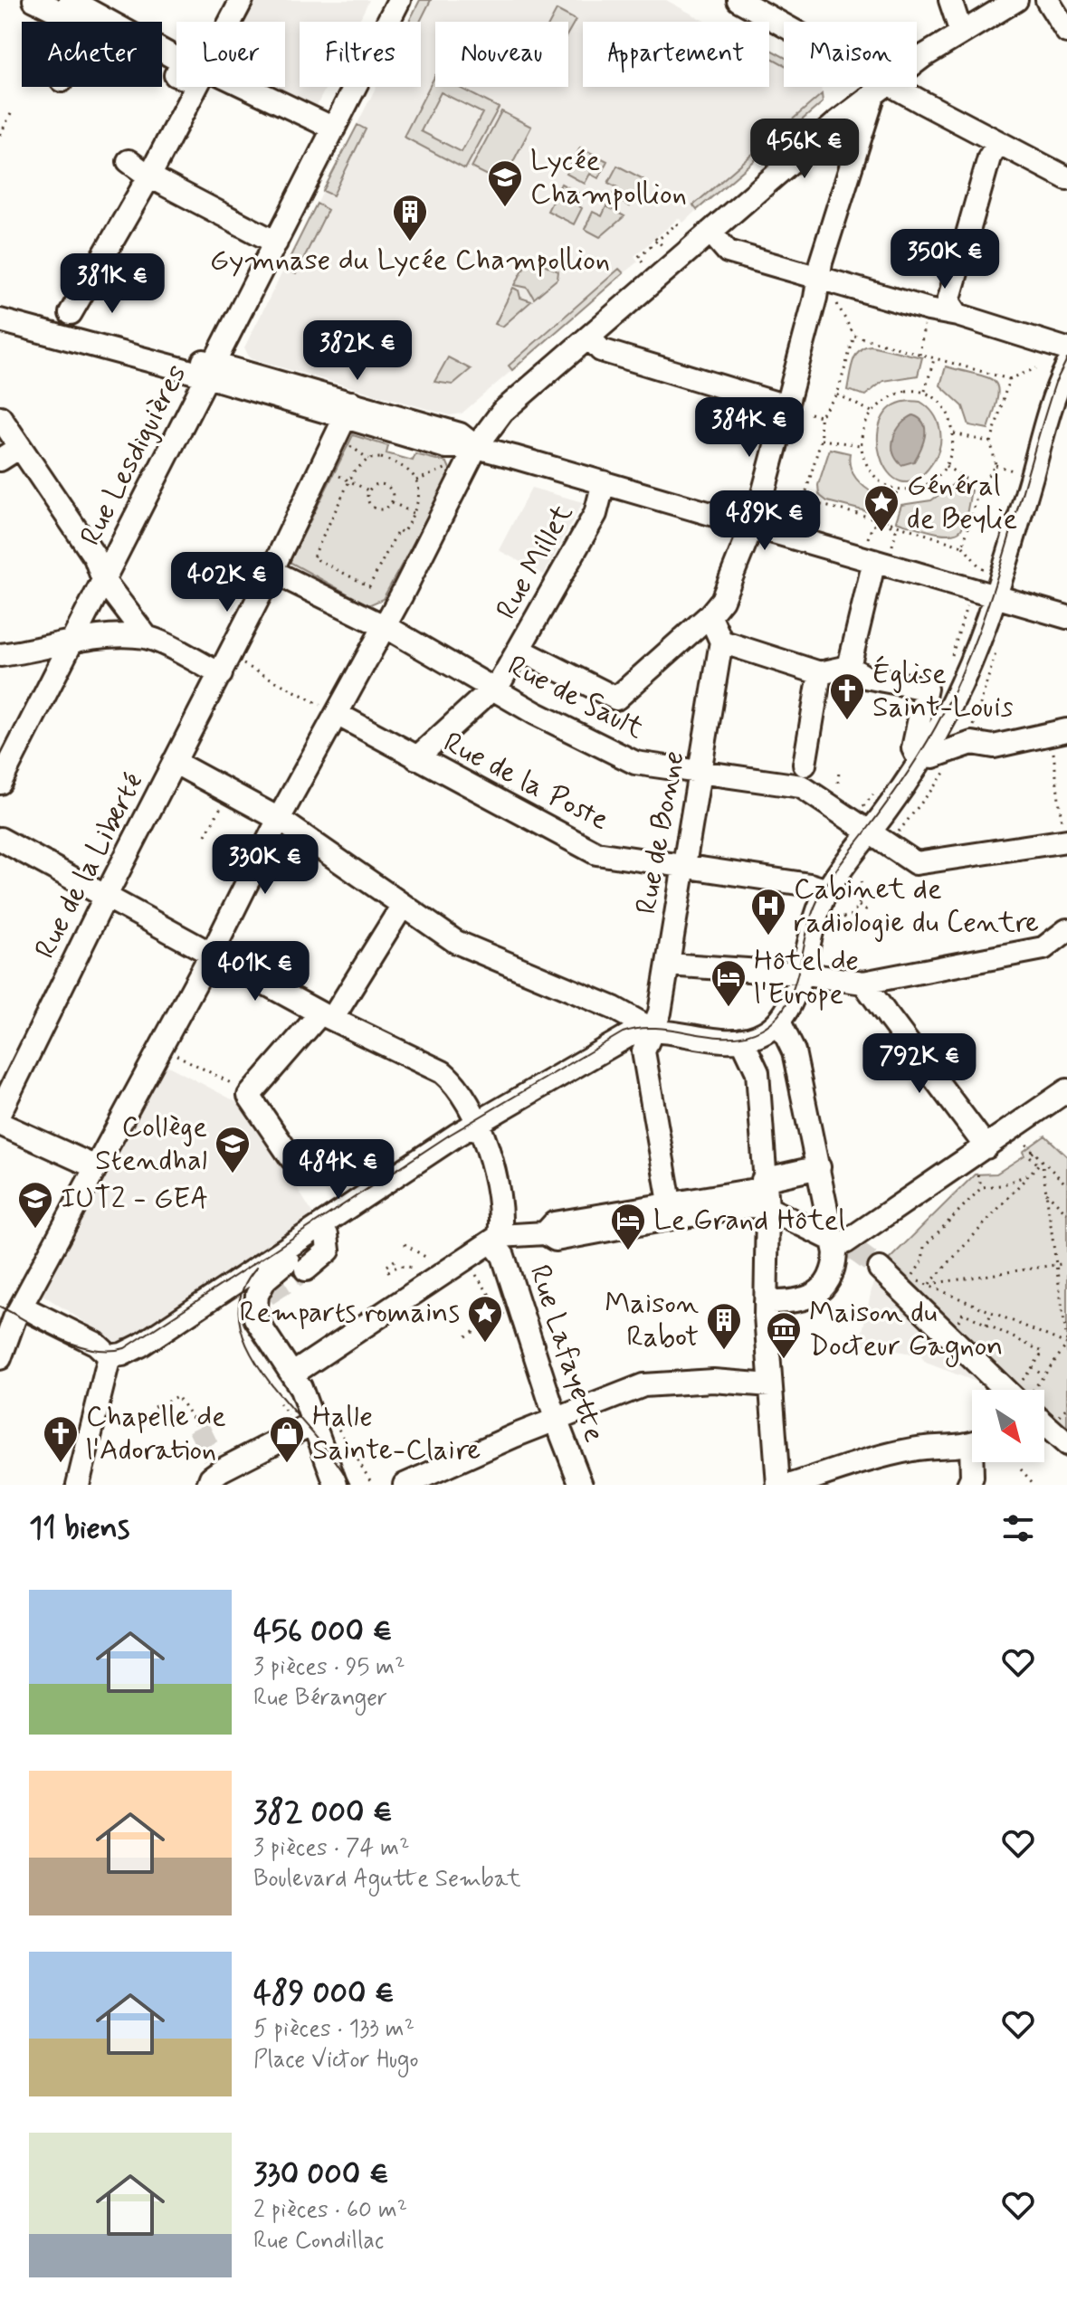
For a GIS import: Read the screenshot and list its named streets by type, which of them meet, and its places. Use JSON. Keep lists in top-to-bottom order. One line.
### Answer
{"streets":{"street":["Rue Lesdiguières","Rue Millet","Rue de Sault","Rue de la Poste","Rue de Bonne","Rue de la Liberté","Rue Lafayette"]},"crossings":[["Rue Millet","Rue de Sault"],["Rue Millet","Rue de la Poste"],["Rue de Sault","Rue de Bonne"],["Rue de Sault","Rue de la Liberté"],["Rue de la Poste","Rue de Bonne"],["Rue de la Liberté","Rue Lafayette"]],"places":{"school or university":["Lycée Champollion","Collège Stendhal","IUT2 - GEA"],"building":["Gymnase du Lycée Champollion","Maison Rabot"],"place":["Général de Beylie","Remparts romains"],"church":["Église Saint-Louis","Chapelle de l'Adoration"],"hospital":["Cabinet de radiologie du Centre"],"hotel":["Hôtel de l'Europe","Le Grand Hôtel"],"museum":["Maison du Docteur Gagnon"],"shop":["Halle Sainte-Claire"]},"north":"bottom right","page":{"chip":["Acheter","Louer","Filtres","Nouveau","Appartement","Maison"],"price":["456K €","350K €","381K €","382K €","384K €","489K €","402K €","330K €","401K €","792K €","484K €"],"heading":"11 biens","list":[{"name":"456 000 €","note":"3 pièces · 95 m² · Rue Béranger"},{"name":"382 000 €","note":"3 pièces · 74 m² · Boulevard Agutte Sembat"},{"name":"489 000 €","note":"5 pièces · 133 m² · Place Victor Hugo"},{"name":"330 000 €","note":"2 pièces · 60 m² · Rue Condillac"}]}}
